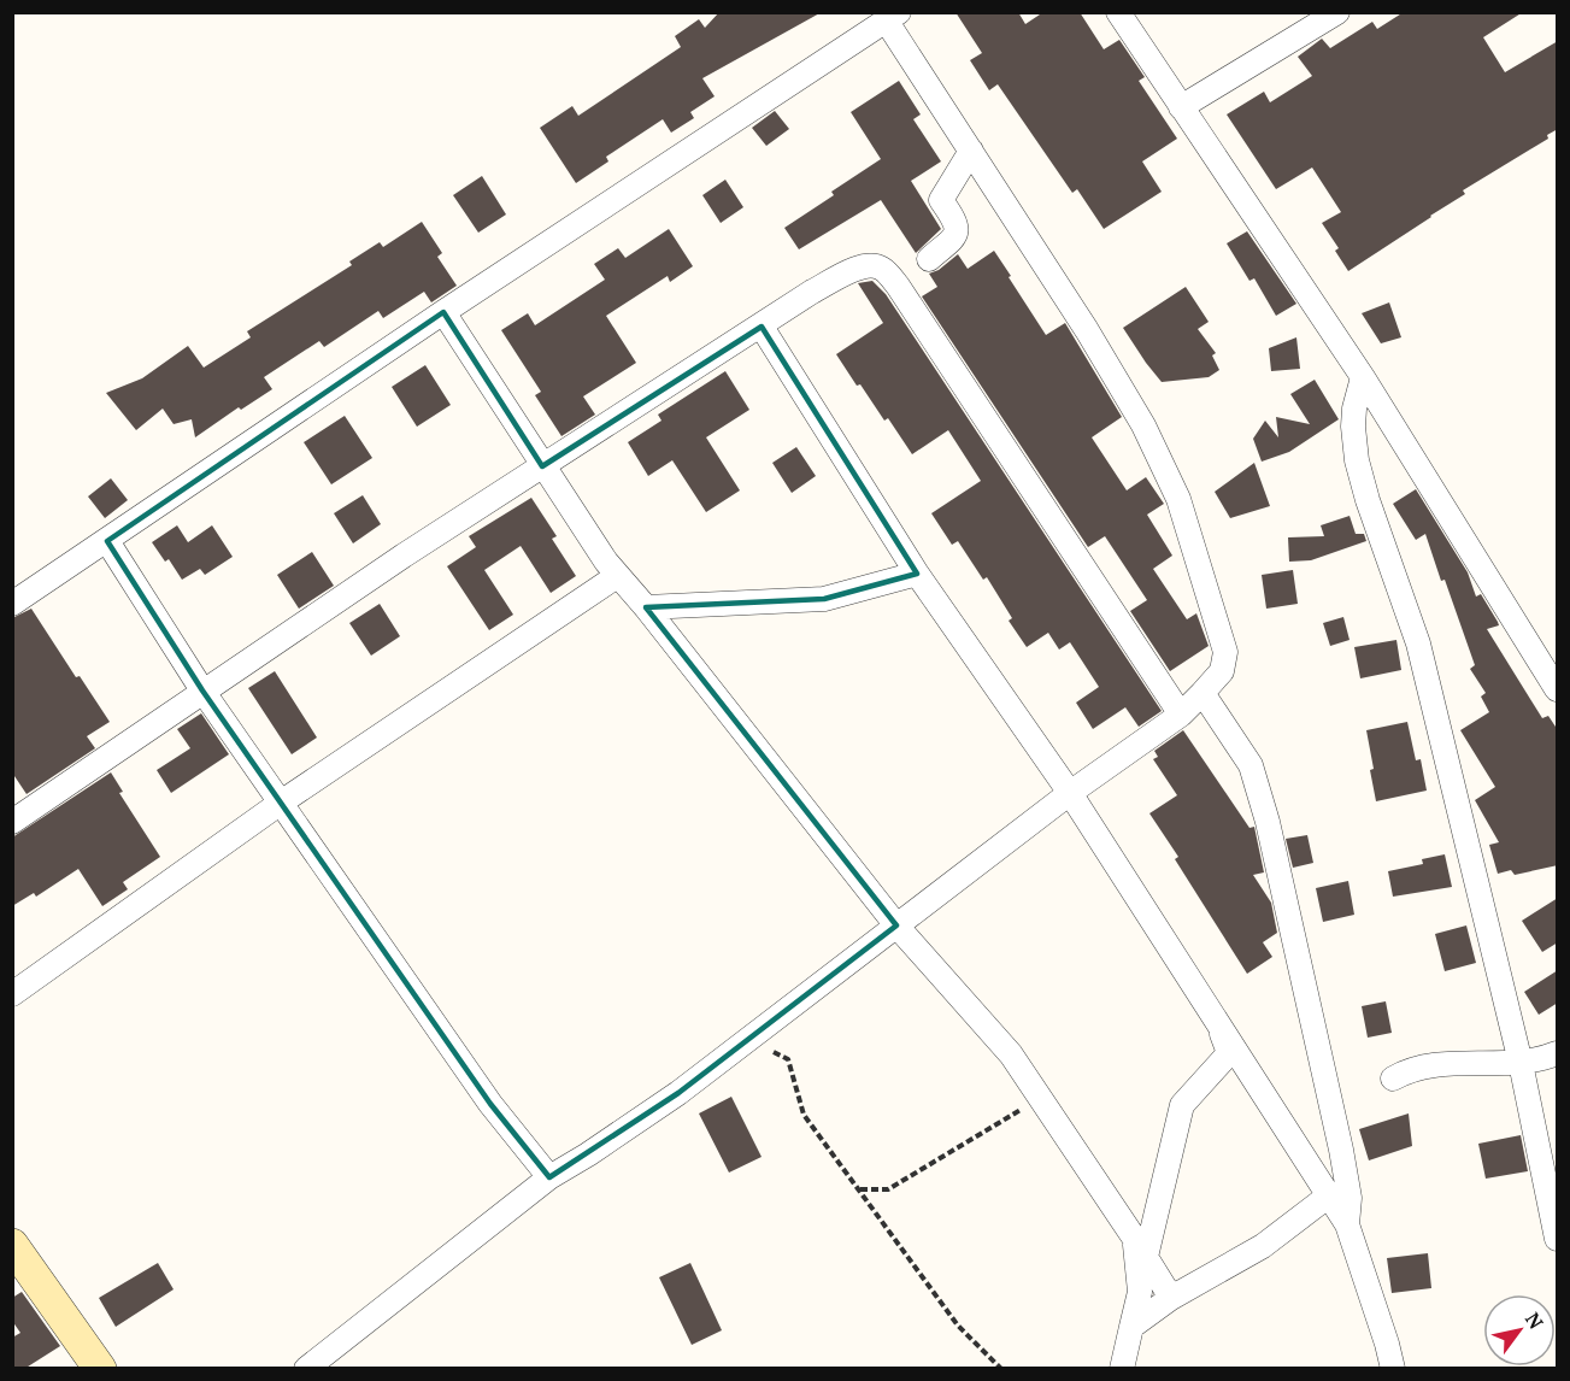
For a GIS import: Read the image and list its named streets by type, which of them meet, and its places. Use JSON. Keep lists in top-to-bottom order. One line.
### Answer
{"north":"top right"}
